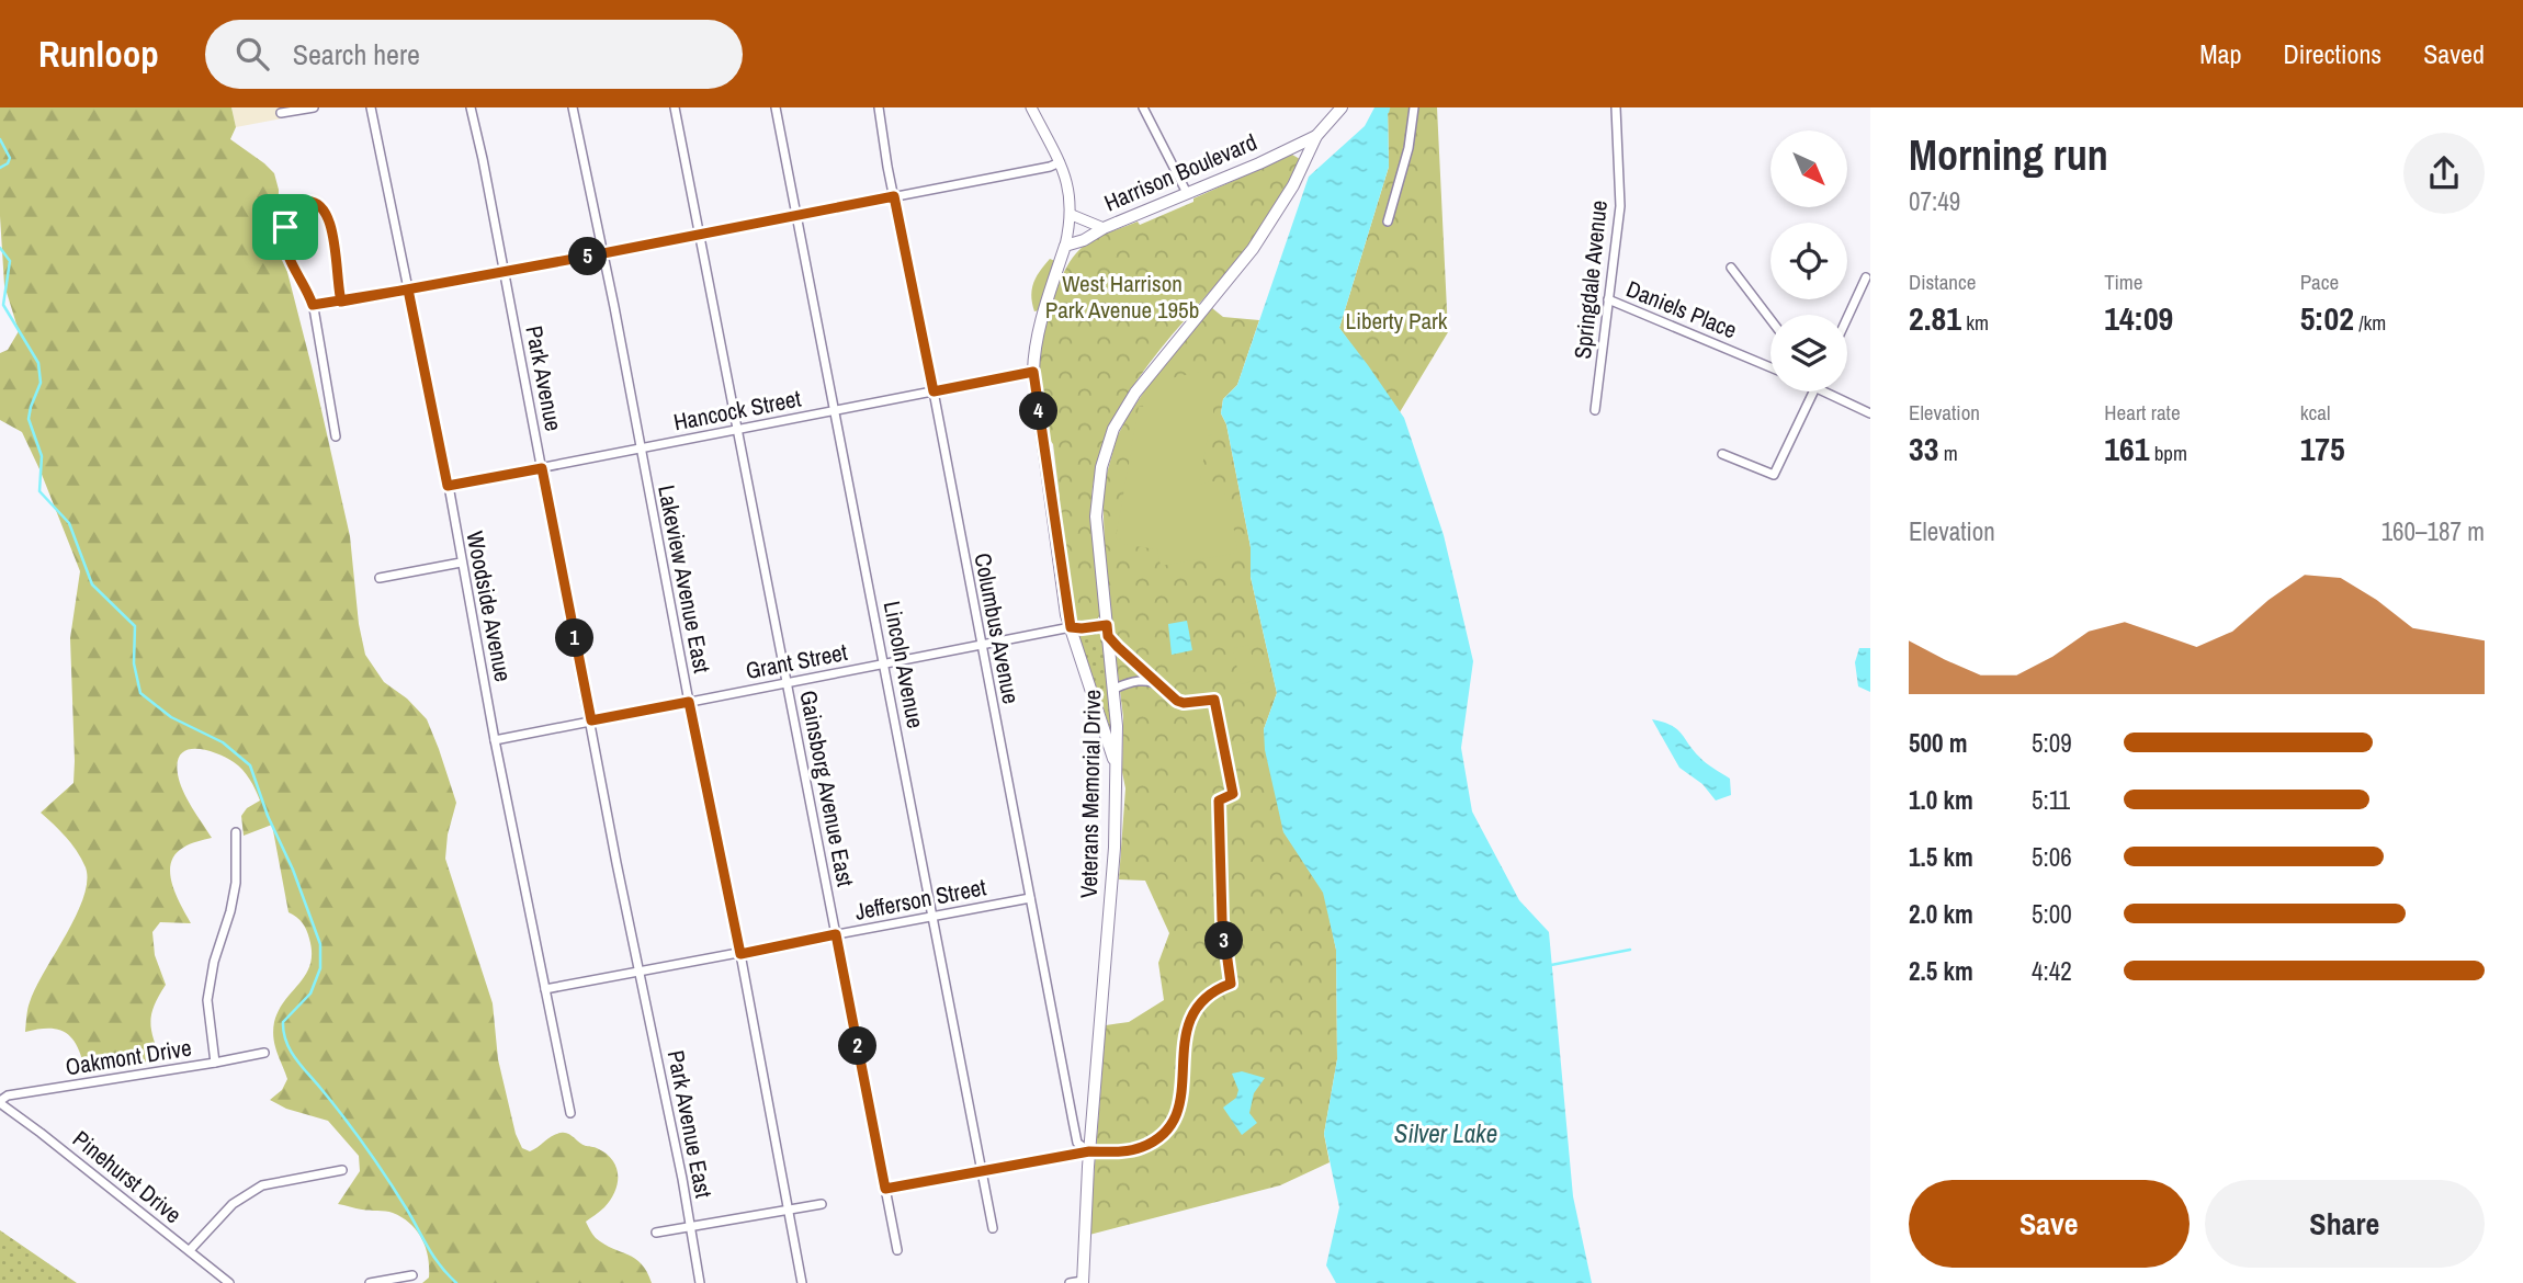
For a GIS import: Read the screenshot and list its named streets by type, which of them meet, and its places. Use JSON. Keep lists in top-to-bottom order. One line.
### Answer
{"streets":{"main road":["Harrison Boulevard","Veterans Memorial Drive"],"street":["Springdale Avenue","Daniels Place","Park Avenue","Hancock Street","Lakeview Avenue East","Woodside Avenue","Columbus Avenue","Grant Street","Lincoln Avenue","Gainsborg Avenue East","Jefferson Street","Oakmont Drive","Park Avenue East","Pinehurst Drive"]},"crossings":[["Harrison Boulevard","Veterans Memorial Drive"],["Springdale Avenue","Daniels Place"],["Park Avenue","Hancock Street"],["Park Avenue","Grant Street"],["Park Avenue","Jefferson Street"],["Park Avenue","Park Avenue East"],["Hancock Street","Lakeview Avenue East"],["Hancock Street","Woodside Avenue"],["Hancock Street","Columbus Avenue"],["Hancock Street","Lincoln Avenue"],["Hancock Street","Gainsborg Avenue East"],["Lakeview Avenue East","Grant Street"],["Lakeview Avenue East","Jefferson Street"],["Woodside Avenue","Grant Street"],["Woodside Avenue","Jefferson Street"],["Columbus Avenue","Grant Street"],["Columbus Avenue","Veterans Memorial Drive"],["Columbus Avenue","Jefferson Street"],["Grant Street","Lincoln Avenue"],["Grant Street","Gainsborg Avenue East"],["Grant Street","Veterans Memorial Drive"],["Lincoln Avenue","Jefferson Street"],["Gainsborg Avenue East","Jefferson Street"],["Jefferson Street","Park Avenue East"],["Oakmont Drive","Pinehurst Drive"]],"water":["Silver Lake"],"parks":["West Harrison Park Avenue 195b","Liberty Park"],"north":"bottom right","page":{"header":"Runloop","search":"Search here","nav":["Map","Directions","Saved"],"heading":["Morning run","07:49"],"pins":["5","4","1","3","2"],"stats":[["Distance","2.81 km"],["Time","14:09"],["Pace","5:02 /km"],["Elevation","33 m"],["Heart rate","161 bpm"],["kcal","175"]],"chart":["Elevation","160–187 m"],"list":[{"name":"500 m","note":"5:09"},{"name":"1.0 km","note":"5:11"},{"name":"1.5 km","note":"5:06"},{"name":"2.0 km","note":"5:00"},{"name":"2.5 km","note":"4:42"}],"buttons":["Save","Share"]}}
